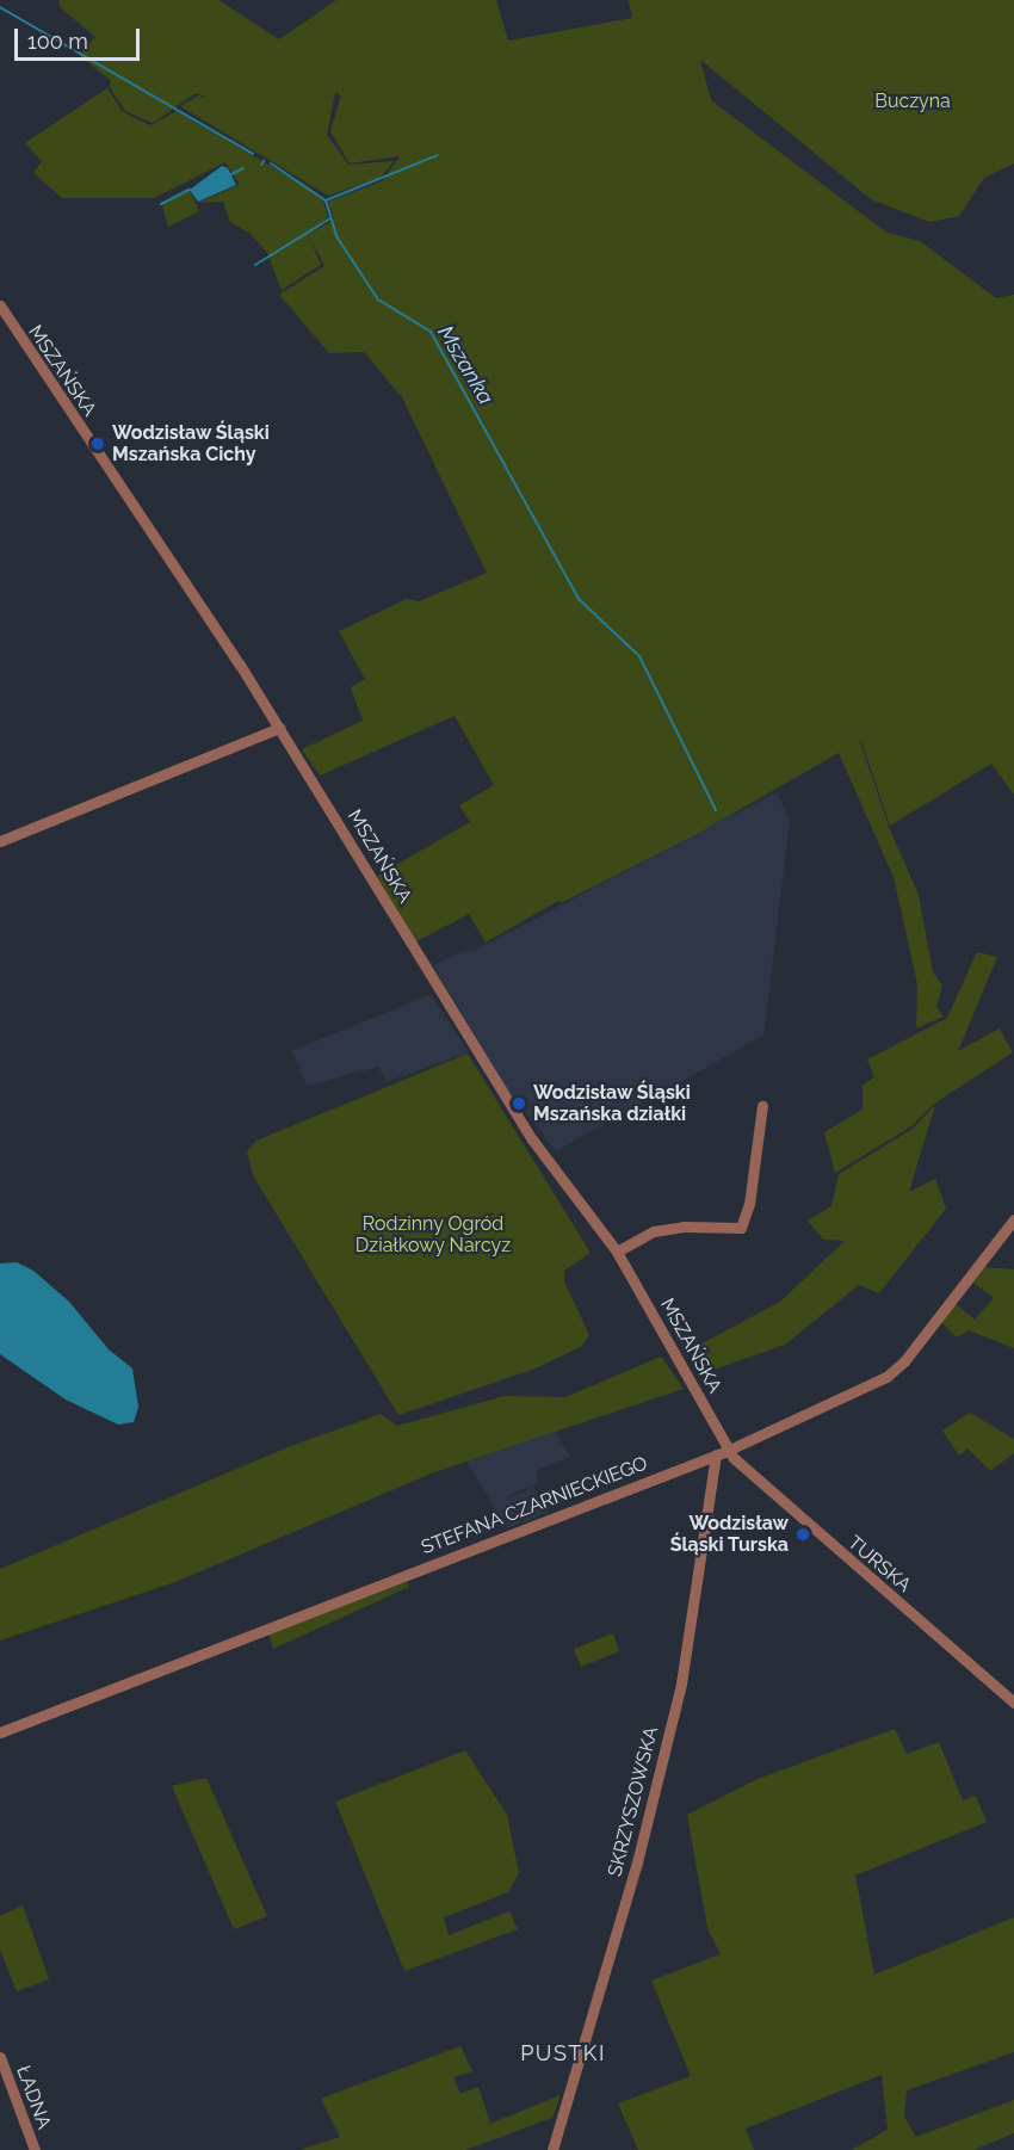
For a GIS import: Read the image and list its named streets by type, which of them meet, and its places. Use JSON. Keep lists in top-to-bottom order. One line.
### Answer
{"streets":{"street":["MSZAŃSKA","STEFANA CZARNIECKIEGO","TURSKA","SKRZYSZOWSKA","ŁADNA"]},"crossings":[["MSZAŃSKA","STEFANA CZARNIECKIEGO"],["MSZAŃSKA","TURSKA"],["STEFANA CZARNIECKIEGO","TURSKA"],["STEFANA CZARNIECKIEGO","SKRZYSZOWSKA"]],"districts":["PUSTKI"],"water":["Mszanka"],"parks":["Buczyna","Rodzinny Ogród Działkowy Narcyz"],"places":["Wodzisław Śląski Mszańska Cichy","Wodzisław Śląski Mszańska działki","Wodzisław Śląski Turska"],"scale_bar":"100 m"}
